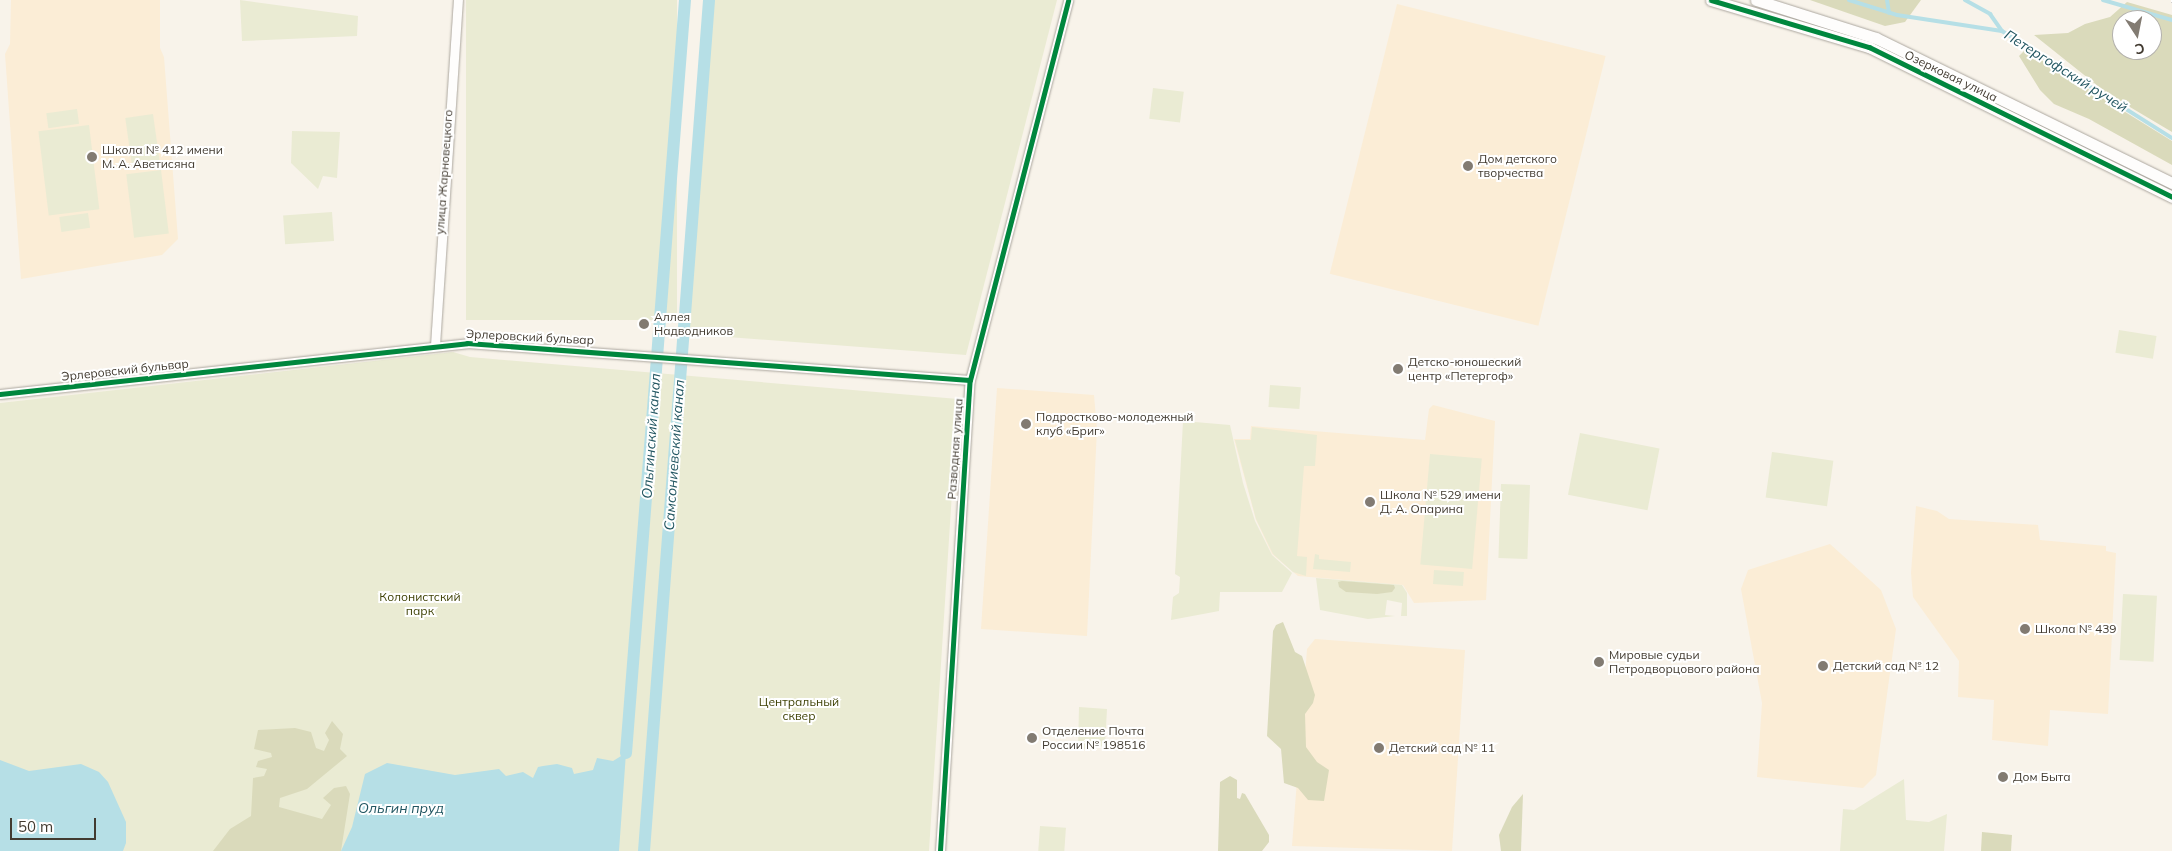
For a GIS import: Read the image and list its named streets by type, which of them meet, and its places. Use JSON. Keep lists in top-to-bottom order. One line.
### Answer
{"streets":{"street":["Озерковая улица","улица Жарновецкого","Эрлеровский бульвар","Разводная улица"]},"crossings":[["улица Жарновецкого","Эрлеровский бульвар"],["Эрлеровский бульвар","Разводная улица"]],"water":["Петергофский ручей","Ольгинский канал","Самсониевский канал","Ольгин пруд"],"parks":["Колонистский парк","Центральный сквер"],"places":["Школа № 412 имени М. А. Аветисяна","Дом детского творчества","Аллея Надводников","Детско-юношеский центр «Петергоф»","Подростково-молодежный клуб «Бриг»","Школа № 529 имени Д. А. Опарина","Школа № 439","Мировые судьи Петродворцового района","Детский сад № 12","Отделение Почта России № 198516","Детский сад № 11","Дом Быта"],"scale_bar":"50 m","north":"bottom"}
